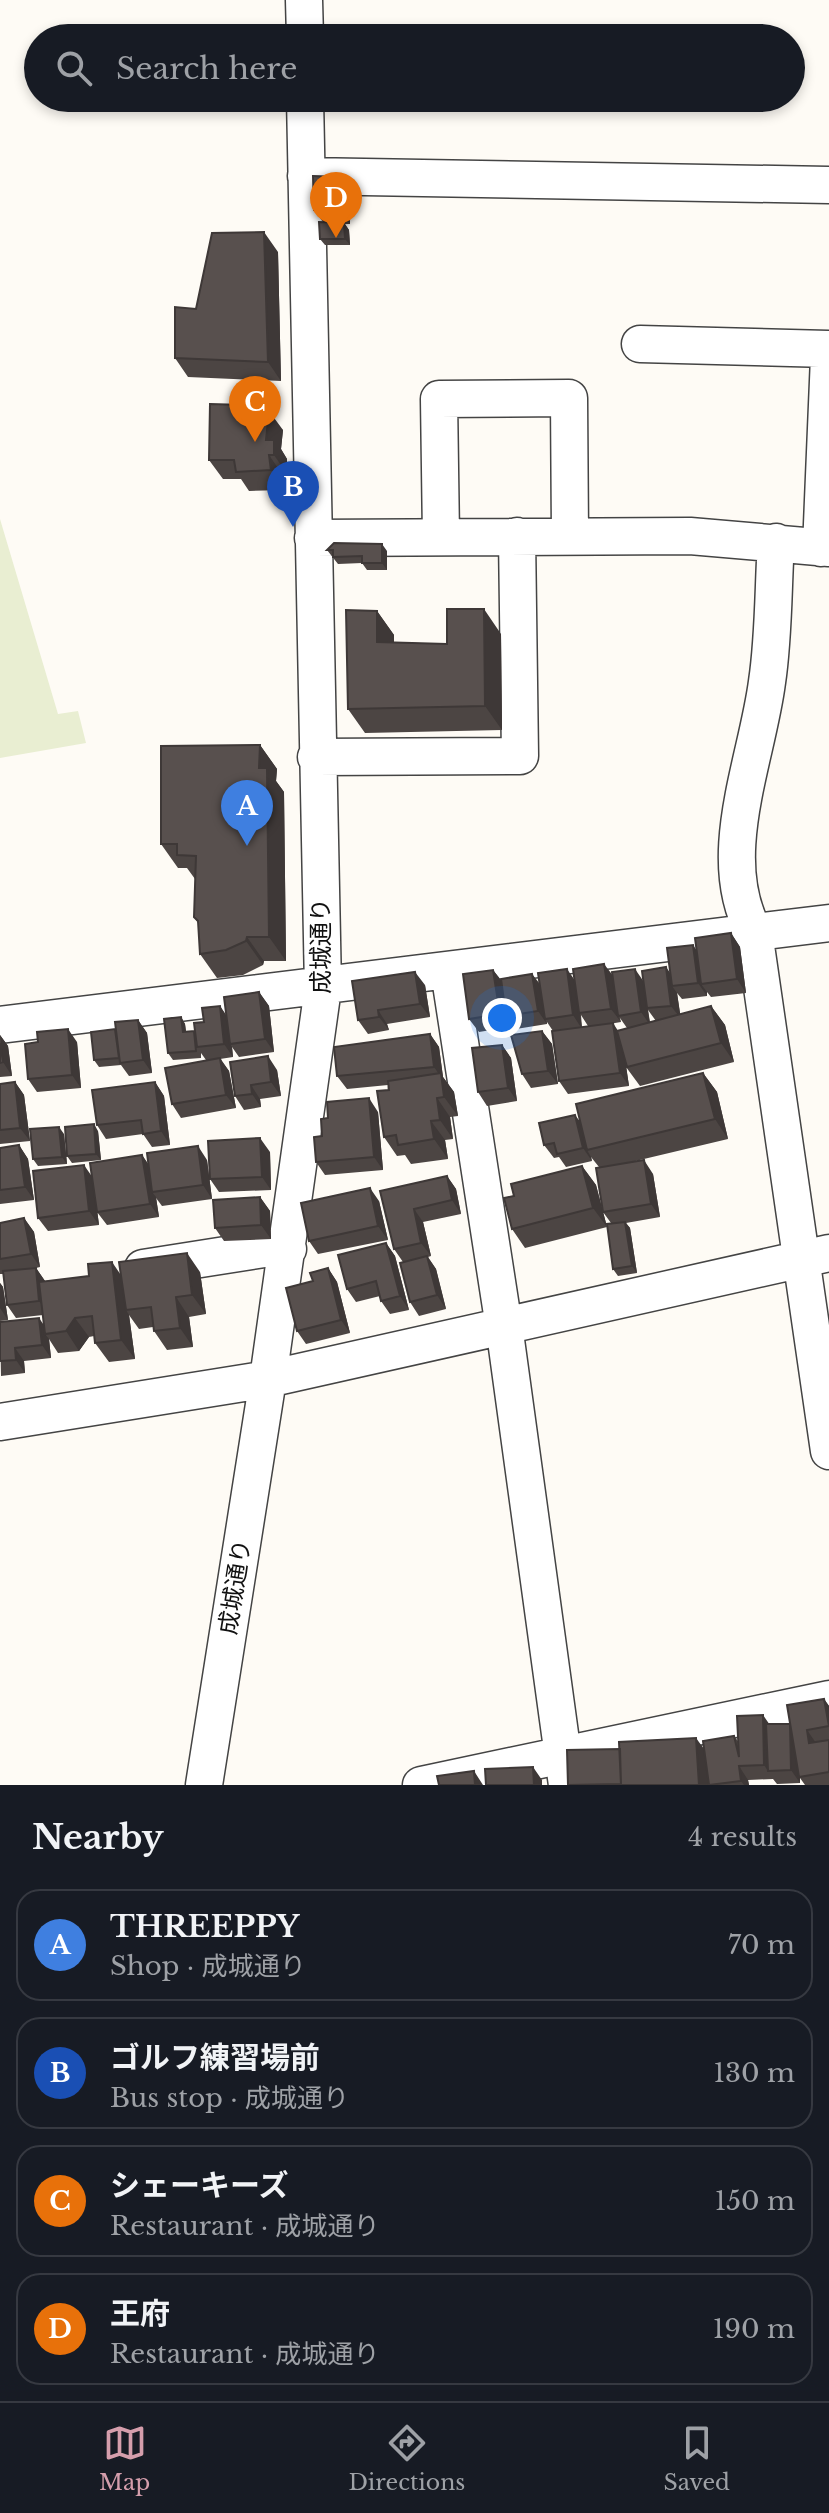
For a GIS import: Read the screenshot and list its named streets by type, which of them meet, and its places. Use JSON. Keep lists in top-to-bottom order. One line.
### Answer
{"streets":{"street":["成城通り"]},"page":{"search":"Search here","pins":["D","C","B","A"],"heading":["Nearby","4 results"],"list":[{"mark":"A","name":"THREEPPY","note":"Shop · 成城通り","value":"70 m"},{"mark":"B","name":"ゴルフ練習場前","note":"Bus stop · 成城通り","value":"130 m"},{"mark":"C","name":"シェーキーズ","note":"Restaurant · 成城通り","value":"150 m"},{"mark":"D","name":"王府","note":"Restaurant · 成城通り","value":"190 m"}],"nav":["Map","Directions","Saved"]}}
